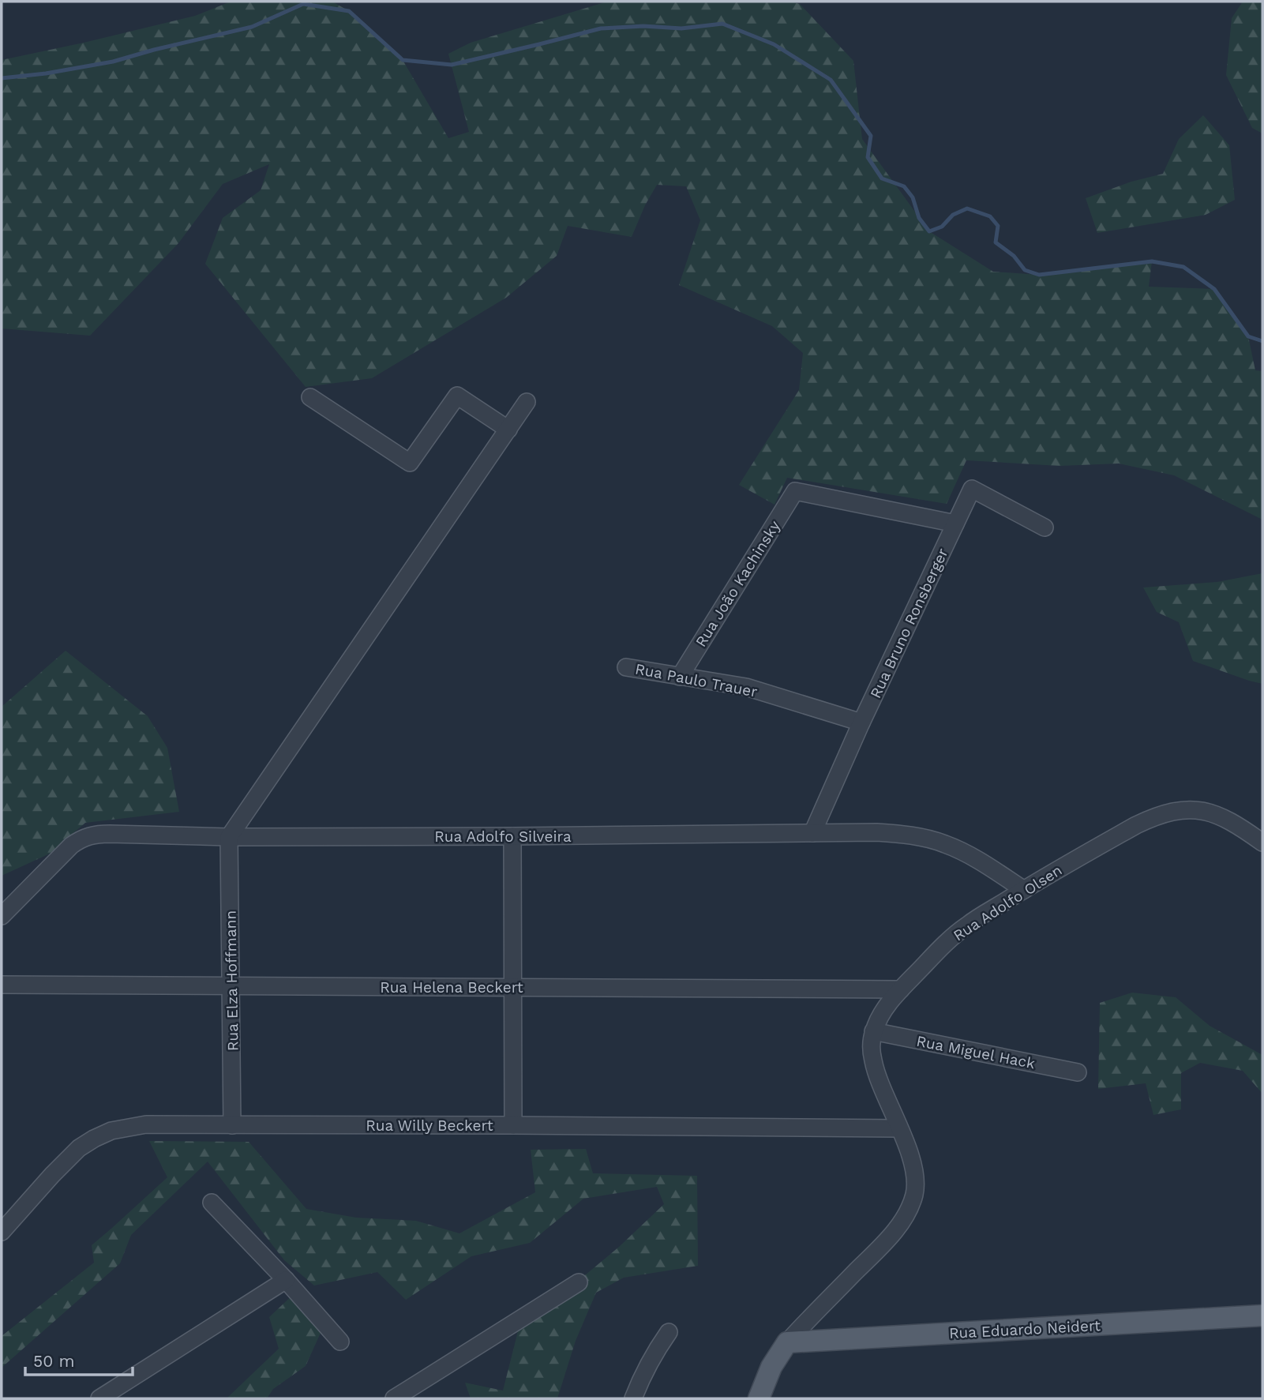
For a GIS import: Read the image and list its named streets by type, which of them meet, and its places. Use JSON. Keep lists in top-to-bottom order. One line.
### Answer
{"streets":{"main road":["Rua Adolfo Olsen","Rua Eduardo Neidert"],"street":["Rua João Kachinsky","Rua Bruno Ronsberger","Rua Paulo Trauer","Rua Adolfo Silveira","Rua Elza Hoffmann","Rua Helena Beckert","Rua Miguel Hack","Rua Willy Beckert"]},"crossings":[["Rua João Kachinsky","Rua Bruno Ronsberger"],["Rua João Kachinsky","Rua Paulo Trauer"],["Rua Bruno Ronsberger","Rua Paulo Trauer"],["Rua Bruno Ronsberger","Rua Adolfo Silveira"],["Rua Adolfo Silveira","Rua Adolfo Olsen"],["Rua Adolfo Silveira","Rua Elza Hoffmann"],["Rua Adolfo Olsen","Rua Helena Beckert"],["Rua Adolfo Olsen","Rua Miguel Hack"],["Rua Adolfo Olsen","Rua Willy Beckert"],["Rua Adolfo Olsen","Rua Eduardo Neidert"],["Rua Elza Hoffmann","Rua Helena Beckert"],["Rua Elza Hoffmann","Rua Willy Beckert"]],"scale_bar":"50 m"}
